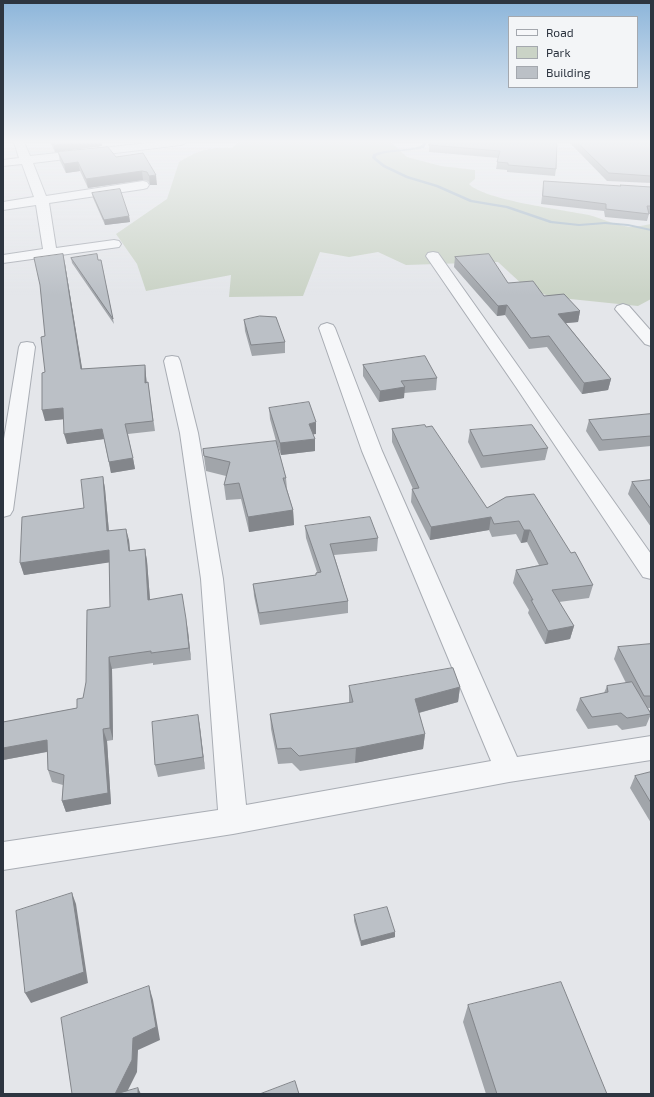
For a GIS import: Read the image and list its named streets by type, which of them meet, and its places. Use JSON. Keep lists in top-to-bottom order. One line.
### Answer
{"legend":["Road","Park","Building"]}
